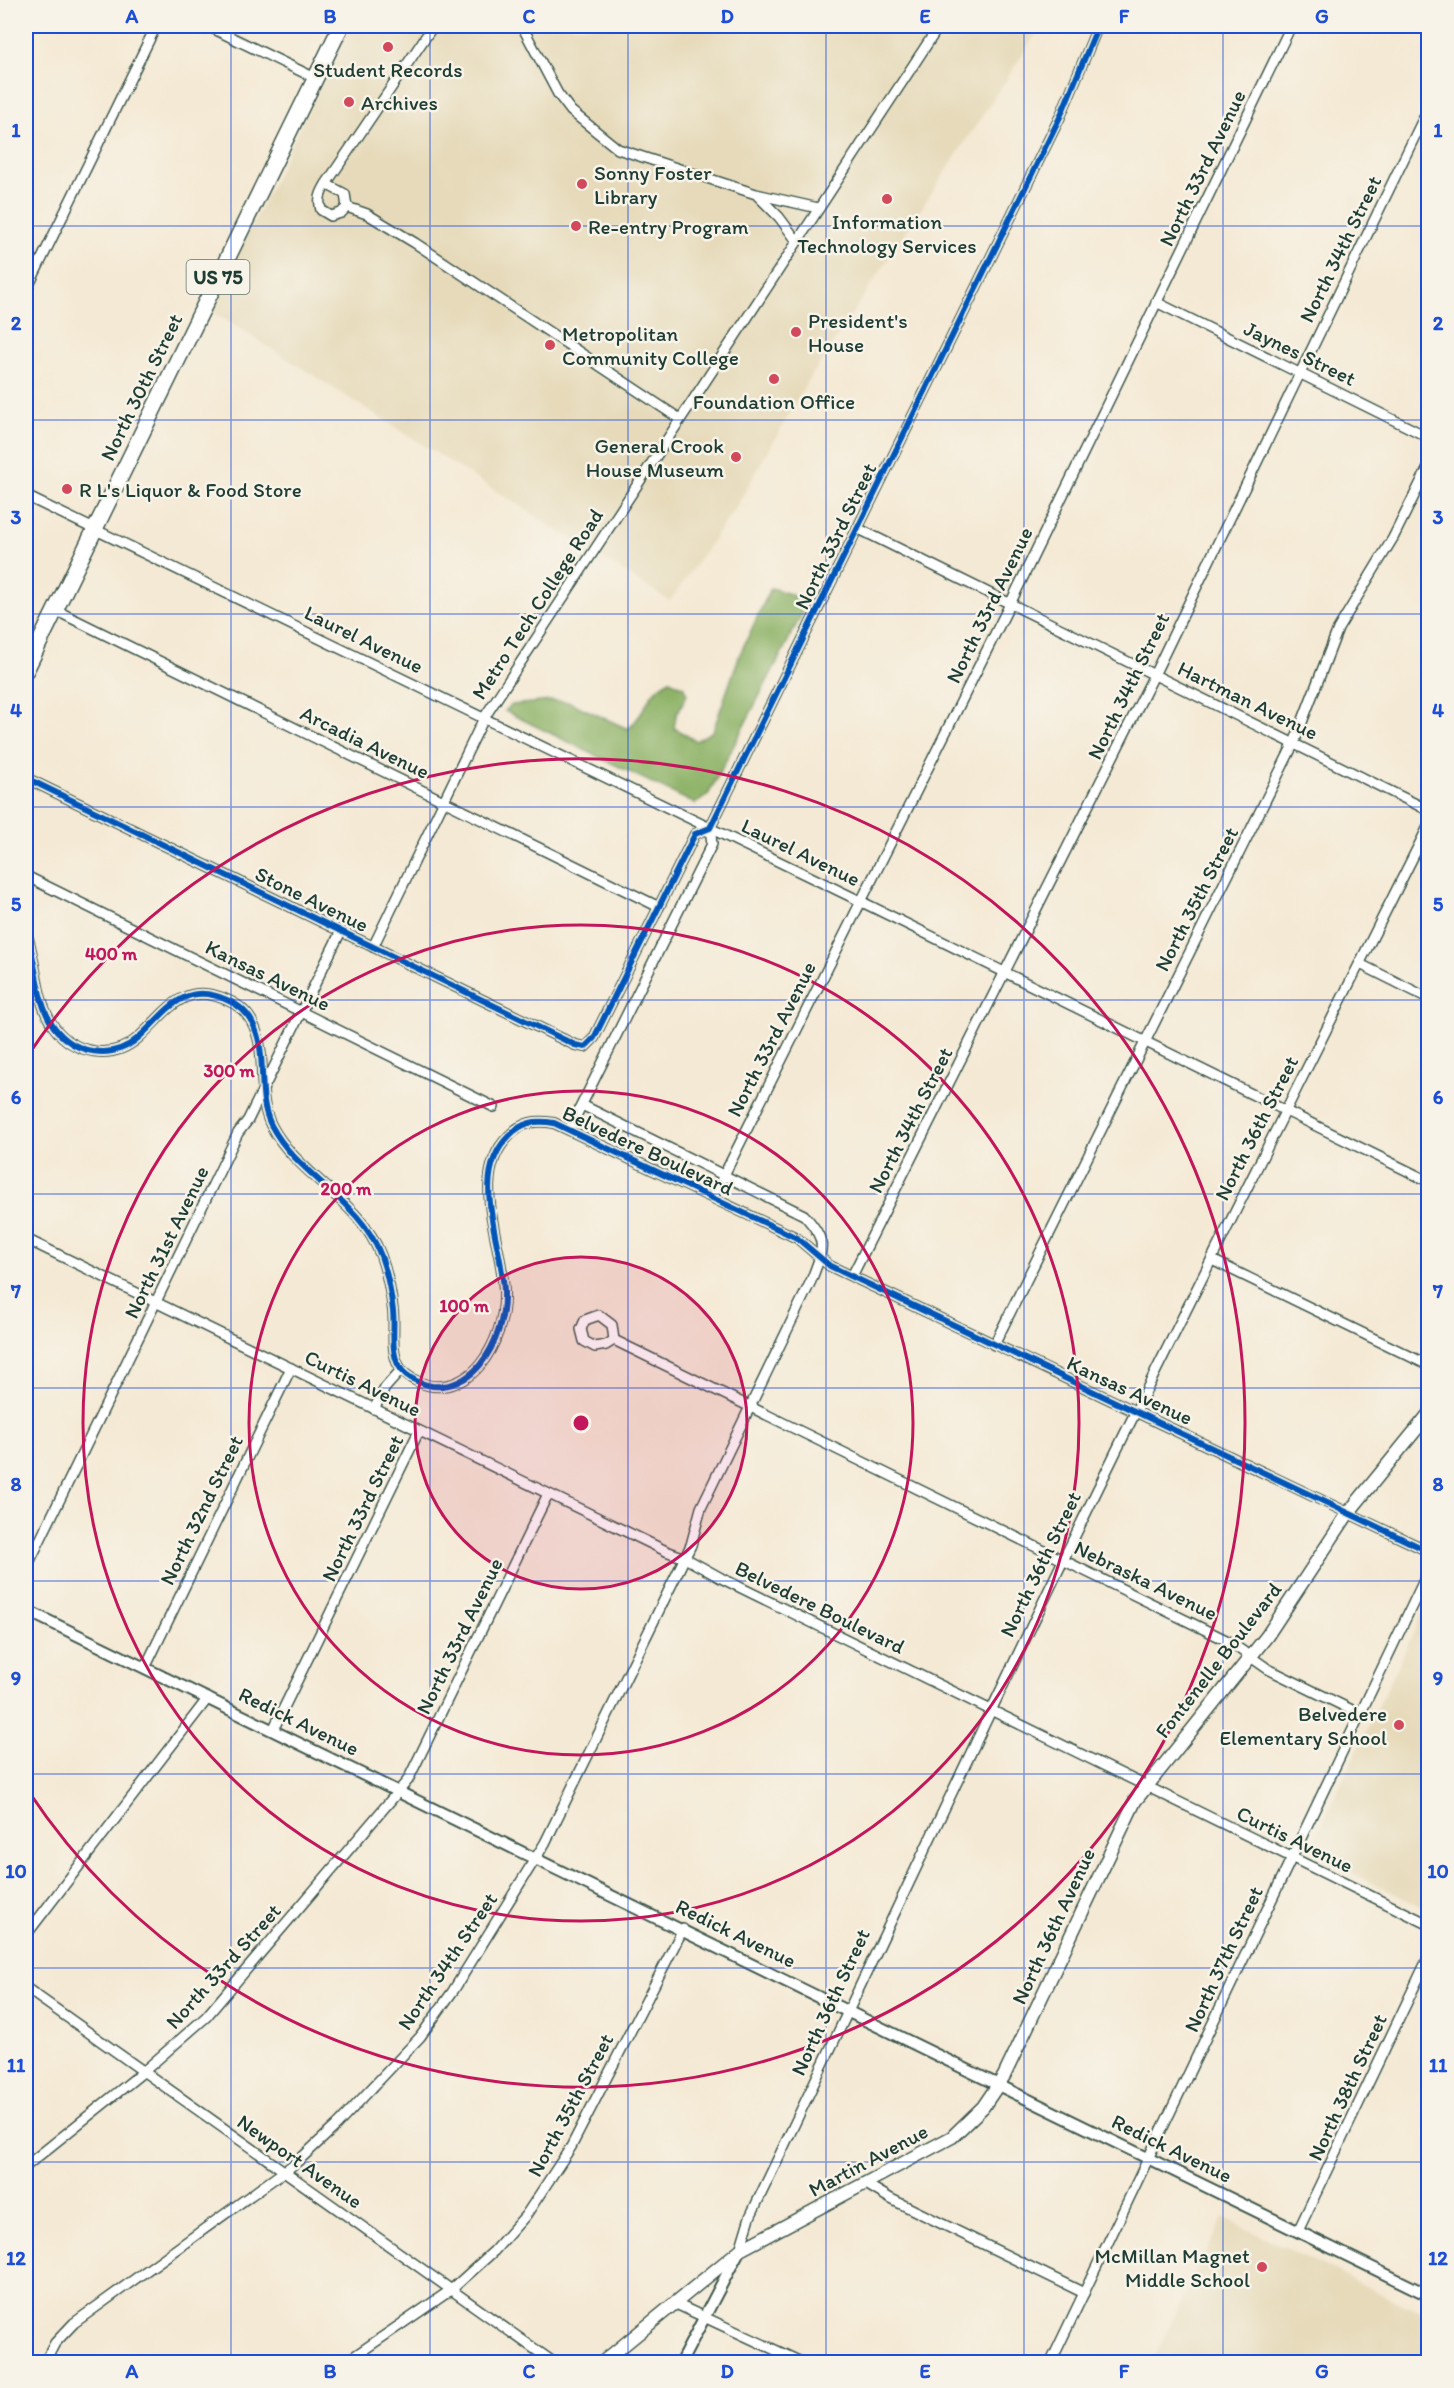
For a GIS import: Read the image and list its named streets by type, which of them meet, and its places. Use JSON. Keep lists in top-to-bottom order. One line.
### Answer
{"streets":{"highway":["US 75","North 30th Street"],"main road":["Fontenelle Boulevard","North 36th Avenue","Martin Avenue"],"street":["North 33rd Avenue","North 34th Street","Jaynes Street","North 33rd Street","Metro Tech College Road","Laurel Avenue","Hartman Avenue","Arcadia Avenue","Stone Avenue","North 35th Street","Kansas Avenue","North 36th Street","Belvedere Boulevard","North 31st Avenue","Curtis Avenue","North 32nd Street","Nebraska Avenue","Redick Avenue","North 37th Street","North 38th Street","Newport Avenue"]},"crossings":[["North 33rd Avenue","Jaynes Street"],["North 33rd Avenue","North 33rd Street"],["North 33rd Avenue","Laurel Avenue"],["North 33rd Avenue","Hartman Avenue"],["North 33rd Avenue","Belvedere Boulevard"],["North 33rd Avenue","Curtis Avenue"],["North 33rd Avenue","Redick Avenue"],["North 34th Street","Jaynes Street"],["North 34th Street","Laurel Avenue"],["North 34th Street","Hartman Avenue"],["North 34th Street","Kansas Avenue"],["North 34th Street","Belvedere Boulevard"],["North 34th Street","Curtis Avenue"],["North 34th Street","Redick Avenue"],["North 34th Street","Newport Avenue"],["North 30th Street","Laurel Avenue"],["North 30th Street","Arcadia Avenue"],["North 33rd Street","Laurel Avenue"],["North 33rd Street","Hartman Avenue"],["North 33rd Street","Arcadia Avenue"],["North 33rd Street","Stone Avenue"],["North 33rd Street","Belvedere Boulevard"],["North 33rd Street","Curtis Avenue"],["North 33rd Street","Redick Avenue"],["North 33rd Street","Newport Avenue"],["Metro Tech College Road","Laurel Avenue"],["Laurel Avenue","North 35th Street"],["Laurel Avenue","North 36th Street"],["Hartman Avenue","North 35th Street"],["Stone Avenue","North 31st Avenue"],["North 35th Street","Kansas Avenue"],["North 35th Street","Redick Avenue"],["North 35th Street","Newport Avenue"],["Kansas Avenue","North 36th Street"],["Kansas Avenue","Belvedere Boulevard"],["Kansas Avenue","North 31st Avenue"],["Kansas Avenue","Fontenelle Boulevard"],["North 36th Street","Belvedere Boulevard"],["North 36th Street","Nebraska Avenue"],["North 36th Street","Redick Avenue"],["North 36th Street","Martin Avenue"],["Belvedere Boulevard","Curtis Avenue"],["Belvedere Boulevard","Fontenelle Boulevard"],["Belvedere Boulevard","North 36th Avenue"],["North 31st Avenue","Curtis Avenue"],["Curtis Avenue","North 32nd Street"],["Curtis Avenue","Fontenelle Boulevard"],["Curtis Avenue","North 36th Avenue"],["Curtis Avenue","North 37th Street"],["North 32nd Street","Redick Avenue"],["Nebraska Avenue","Fontenelle Boulevard"],["Nebraska Avenue","North 37th Street"],["Fontenelle Boulevard","North 36th Avenue"],["Redick Avenue","North 36th Avenue"],["Redick Avenue","North 37th Street"],["Redick Avenue","North 38th Street"],["Redick Avenue","Martin Avenue"],["North 36th Avenue","Martin Avenue"]],"places":["Student Records","Archives","Sonny Foster Library","Information Technology Services","Re-entry Program","President's House","Metropolitan Community College","Foundation Office","General Crook House Museum","R L's Liquor & Food Store","Belvedere Elementary School","McMillan Magnet Middle School"],"grid":{"columns":["A","B","C","D","E","F","G"],"rows":["1","2","3","4","5","6","7","8","9","10","11","12"]},"rings":["400 m","300 m","200 m","100 m"]}
